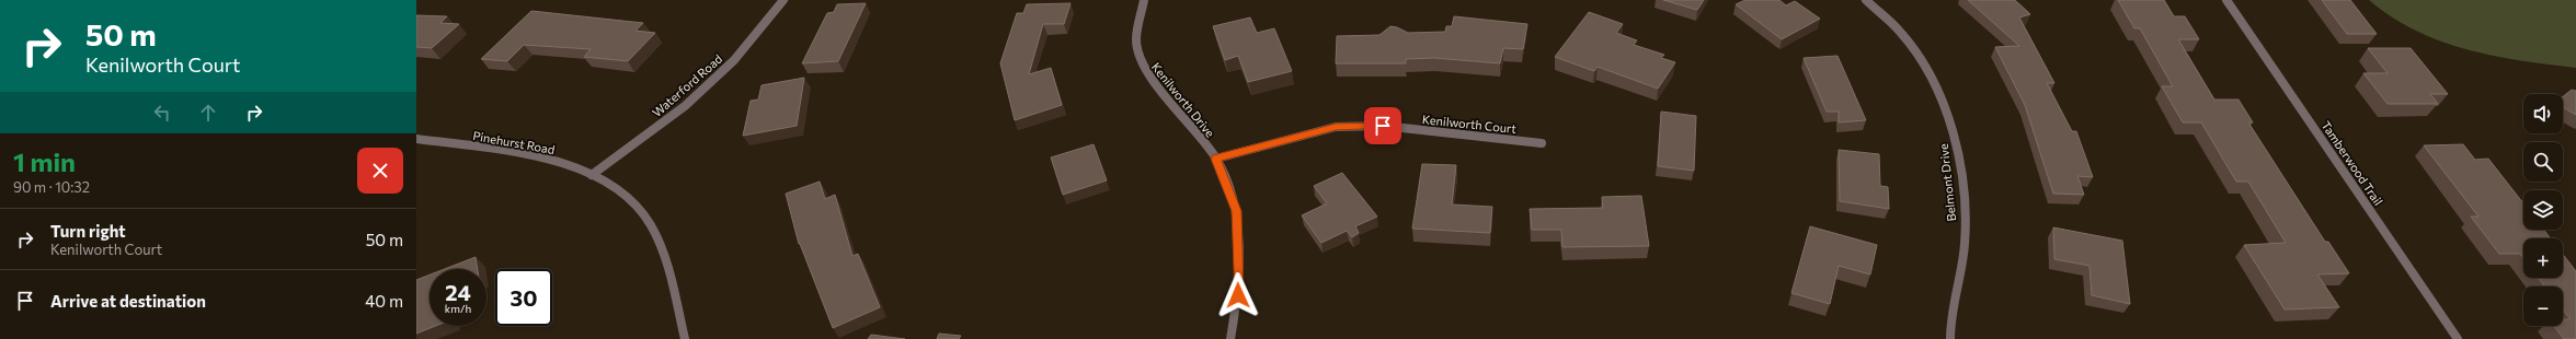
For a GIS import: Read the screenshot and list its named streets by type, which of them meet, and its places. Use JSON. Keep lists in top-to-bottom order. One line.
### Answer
{"streets":{"street":["Waterford Road","Kenilworth Drive","Kenilworth Court","Pinehurst Road","Tamberwood Trail","Belmont Drive"]},"crossings":[["Waterford Road","Pinehurst Road"],["Kenilworth Drive","Kenilworth Court"]],"page":{"turn":["50 m","Kenilworth Court"],"map_buttons":["+","−"],"heading":["1 min","90 m · 10:32"],"list":[{"name":"Turn right","note":"Kenilworth Court","value":"50 m"},{"name":"Arrive at destination","value":"40 m"}],"speed":"24 km/h","limit":"30"}}
